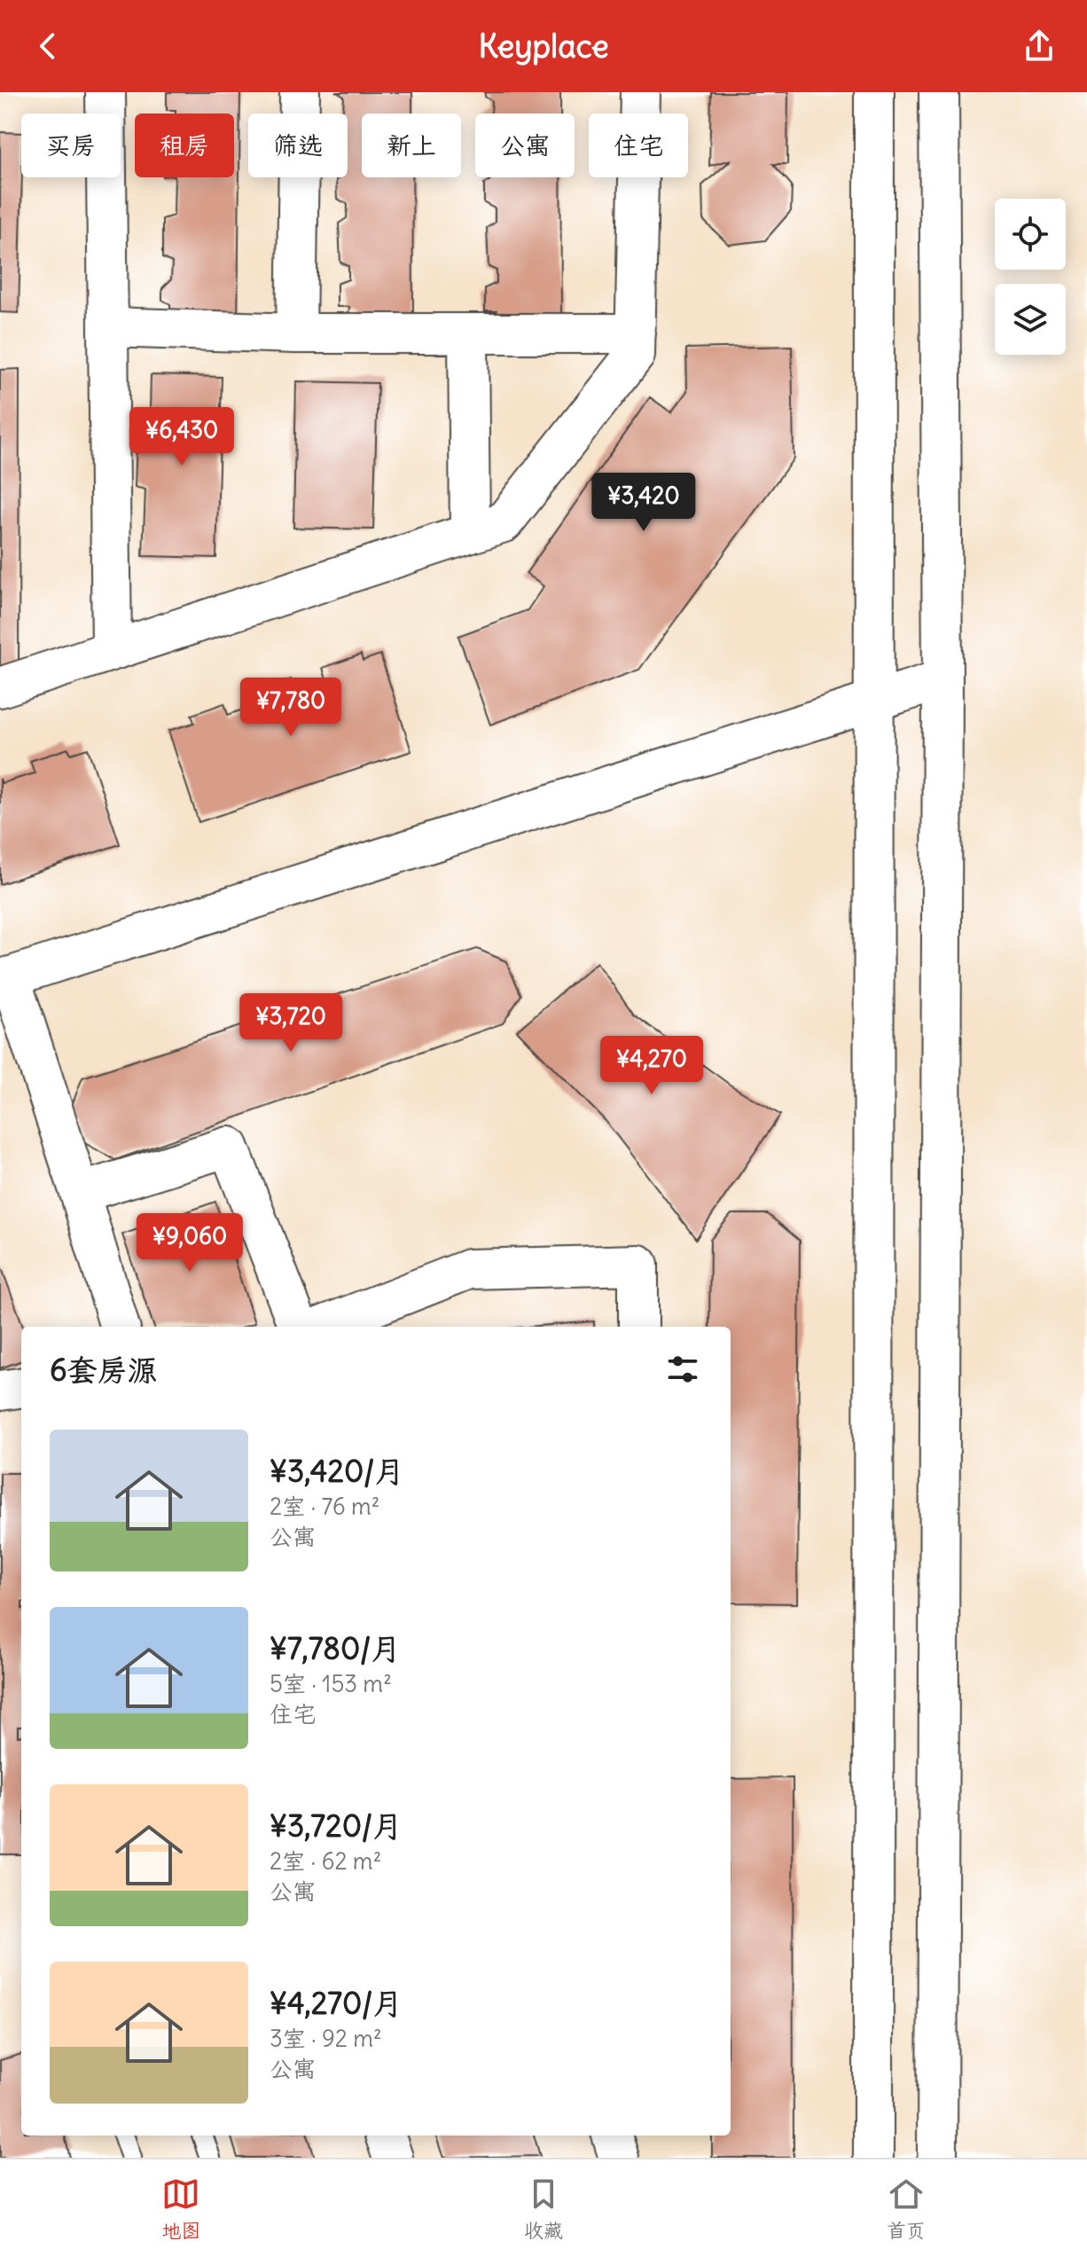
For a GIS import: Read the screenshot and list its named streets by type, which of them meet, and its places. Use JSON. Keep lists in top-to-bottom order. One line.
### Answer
{"page":{"header":"Keyplace","chip":["买房","租房","筛选","新上","公寓","住宅"],"price":["¥6,430","¥3,420","¥7,780","¥3,720","¥4,270","¥9,060"],"heading":"6套房源","list":[{"name":"¥3,420/月","note":"2室 · 76 m² · 公寓"},{"name":"¥7,780/月","note":"5室 · 153 m² · 住宅"},{"name":"¥3,720/月","note":"2室 · 62 m² · 公寓"},{"name":"¥4,270/月","note":"3室 · 92 m² · 公寓"}],"tabs":["地图","收藏","首页"]}}
